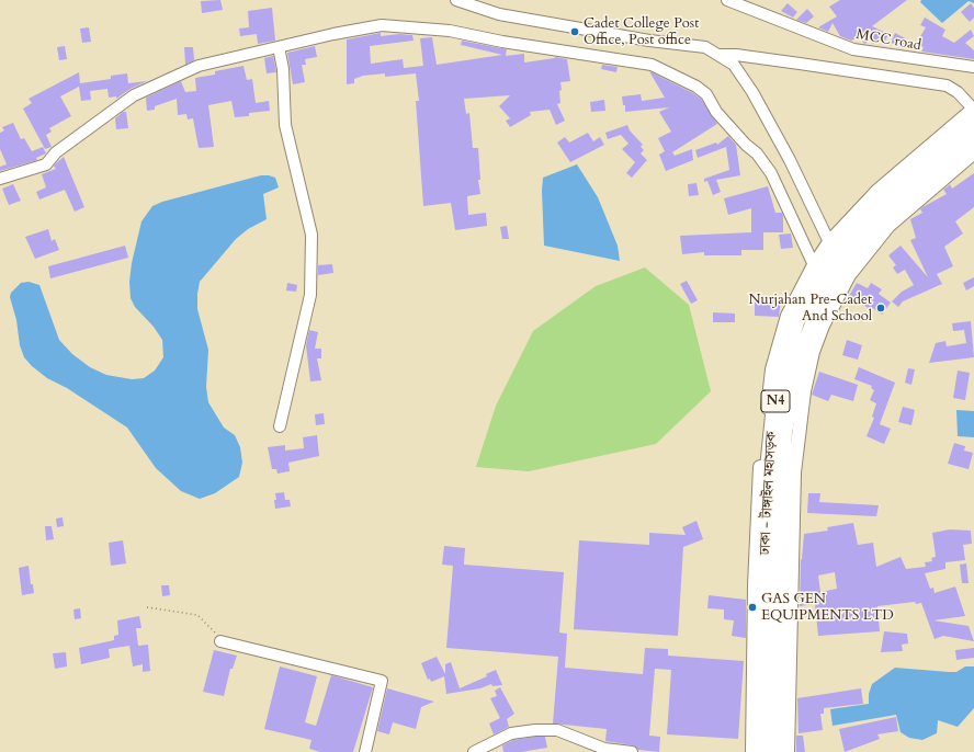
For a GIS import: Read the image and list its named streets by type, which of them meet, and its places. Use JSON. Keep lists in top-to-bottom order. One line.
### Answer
{"streets":{"highway":["N4","ঢাকা - টাঙ্গাইল মহাসড়ক"],"street":["MCC road"]},"places":["Cadet College Post Office, Post office","Nurjahan Pre-Cadet And School","GAS GEN EQUIPMENTS LTD"]}
